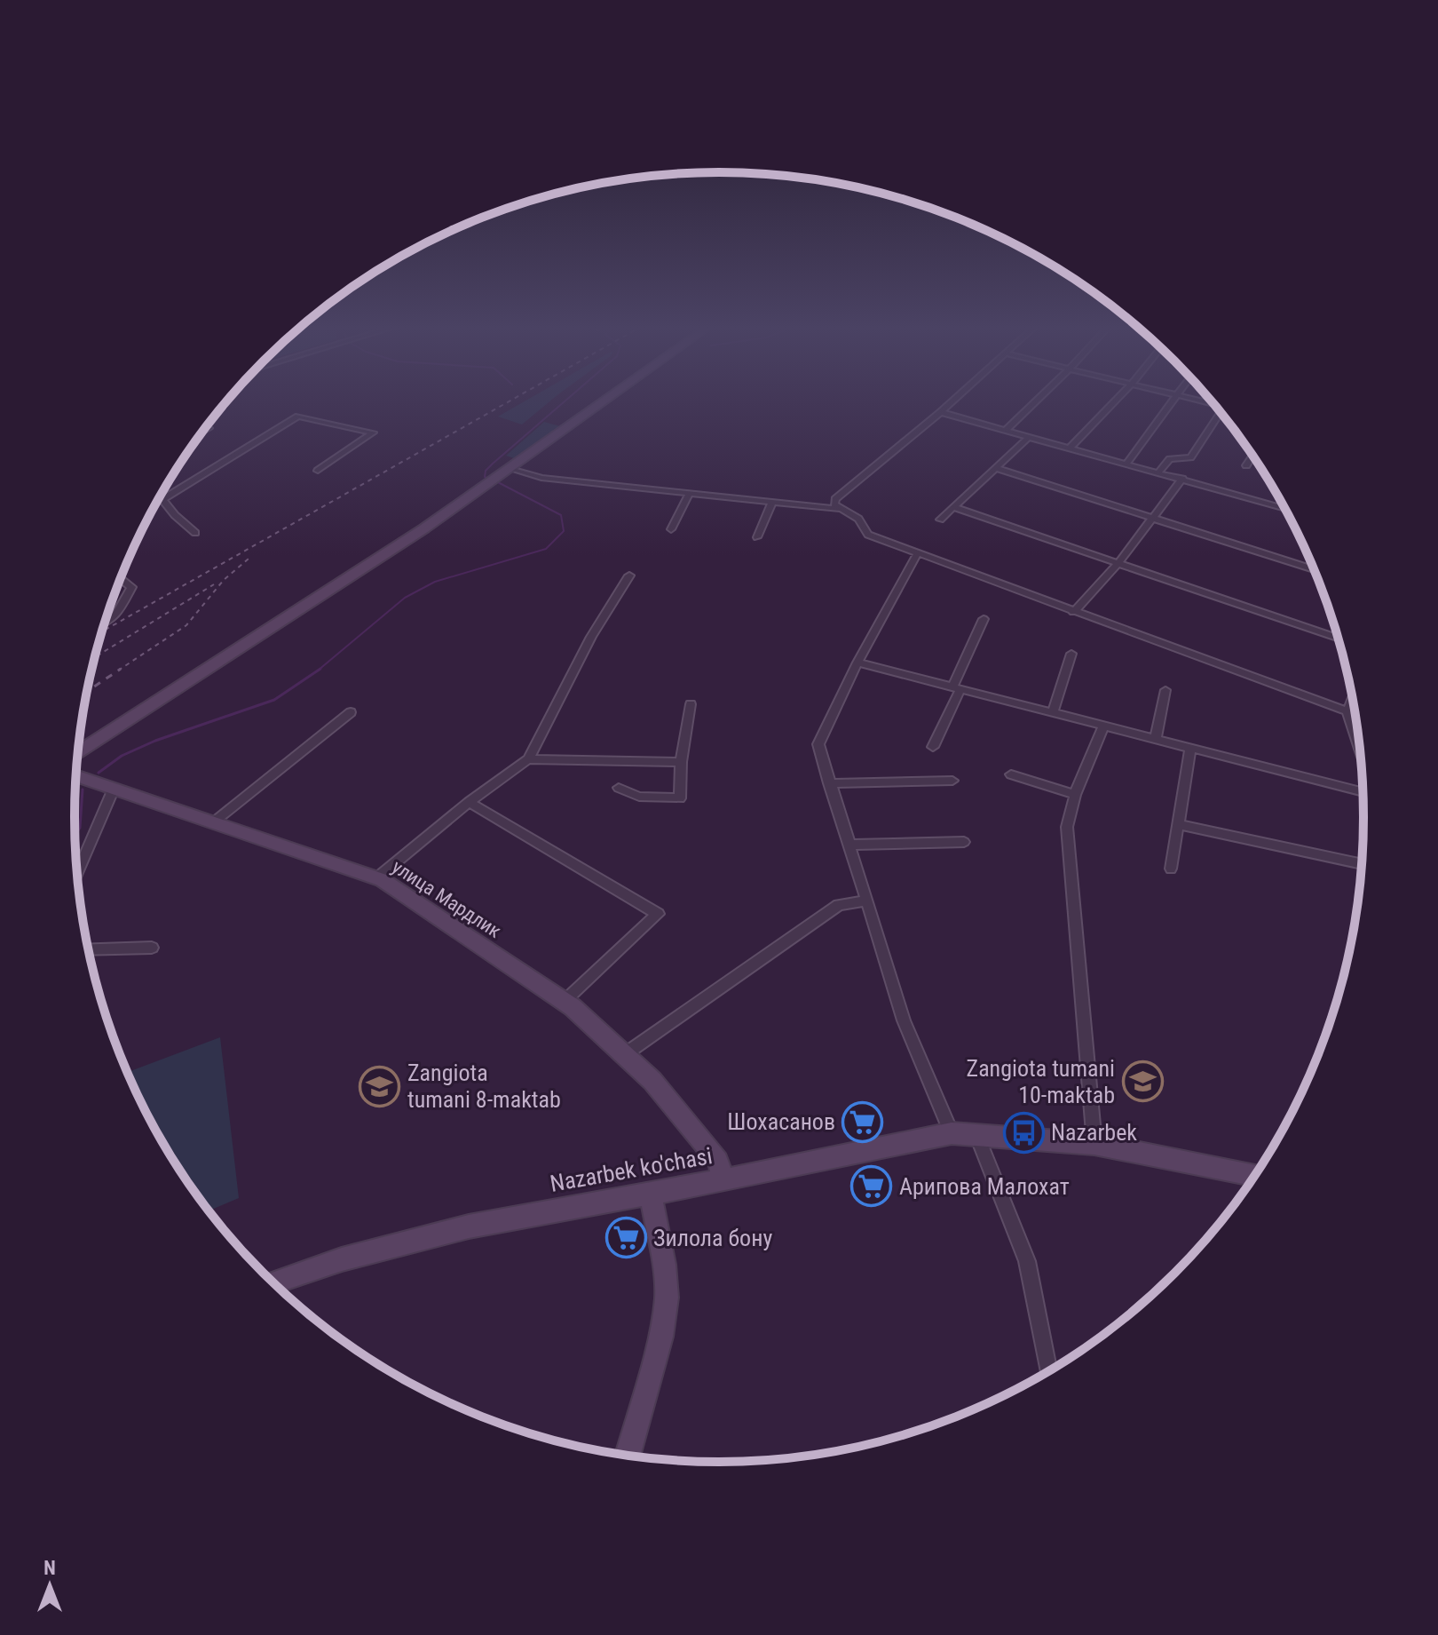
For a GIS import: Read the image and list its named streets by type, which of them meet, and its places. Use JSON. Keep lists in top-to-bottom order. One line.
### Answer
{"streets":{"main road":["улица Мардлик","Nazarbek ko'chasi"]},"crossings":[["улица Мардлик","Nazarbek ko'chasi"]],"places":{"school or university":["Zangiota tumani 10-maktab","Zangiota tumani 8-maktab"],"supermarket":["Шохасанов","Арипова Малохат","Зилола бону"],"bus stop":["Nazarbek"]},"north":"top"}
